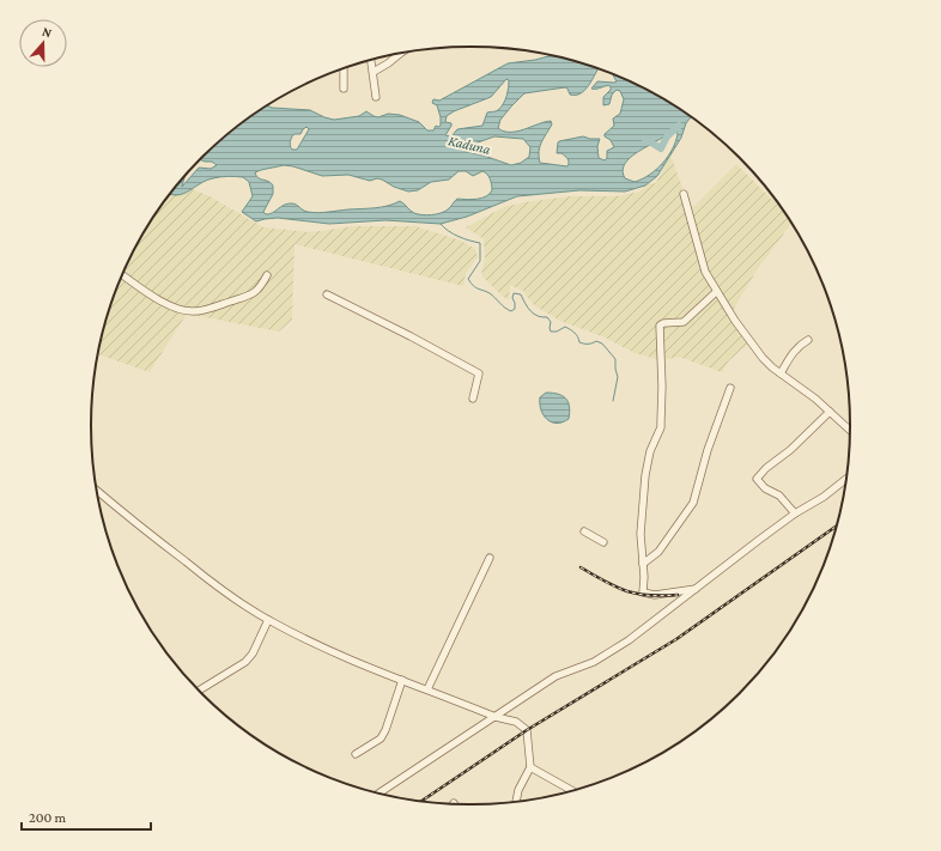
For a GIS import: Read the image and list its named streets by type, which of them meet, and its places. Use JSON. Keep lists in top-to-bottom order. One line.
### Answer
{"water":["Kaduna"],"scale_bar":"200 m","north":"top"}
